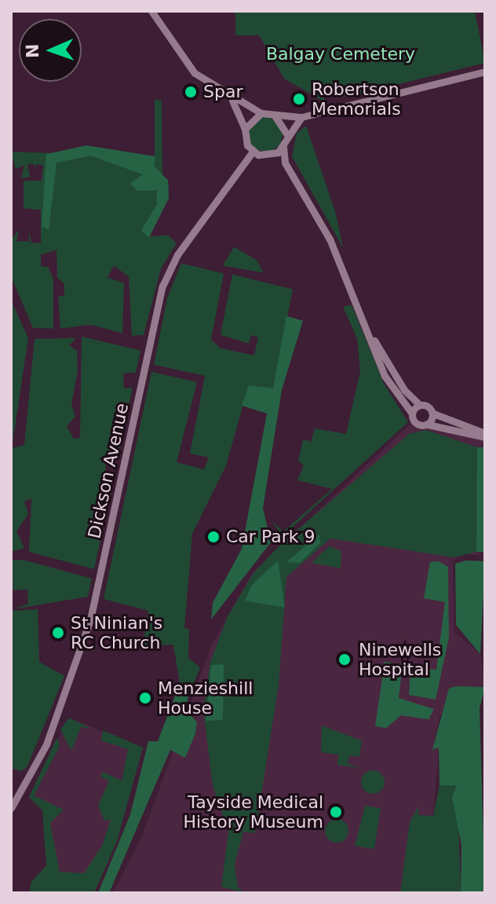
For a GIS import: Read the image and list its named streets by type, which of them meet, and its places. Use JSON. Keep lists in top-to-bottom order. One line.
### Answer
{"streets":{"street":["Dickson Avenue"]},"parks":["Balgay Cemetery"],"places":["Spar","Robertson Memorials","Car Park 9","St Ninian's RC Church","Ninewells Hospital","Menzieshill House","Tayside Medical History Museum"],"north":"left"}
